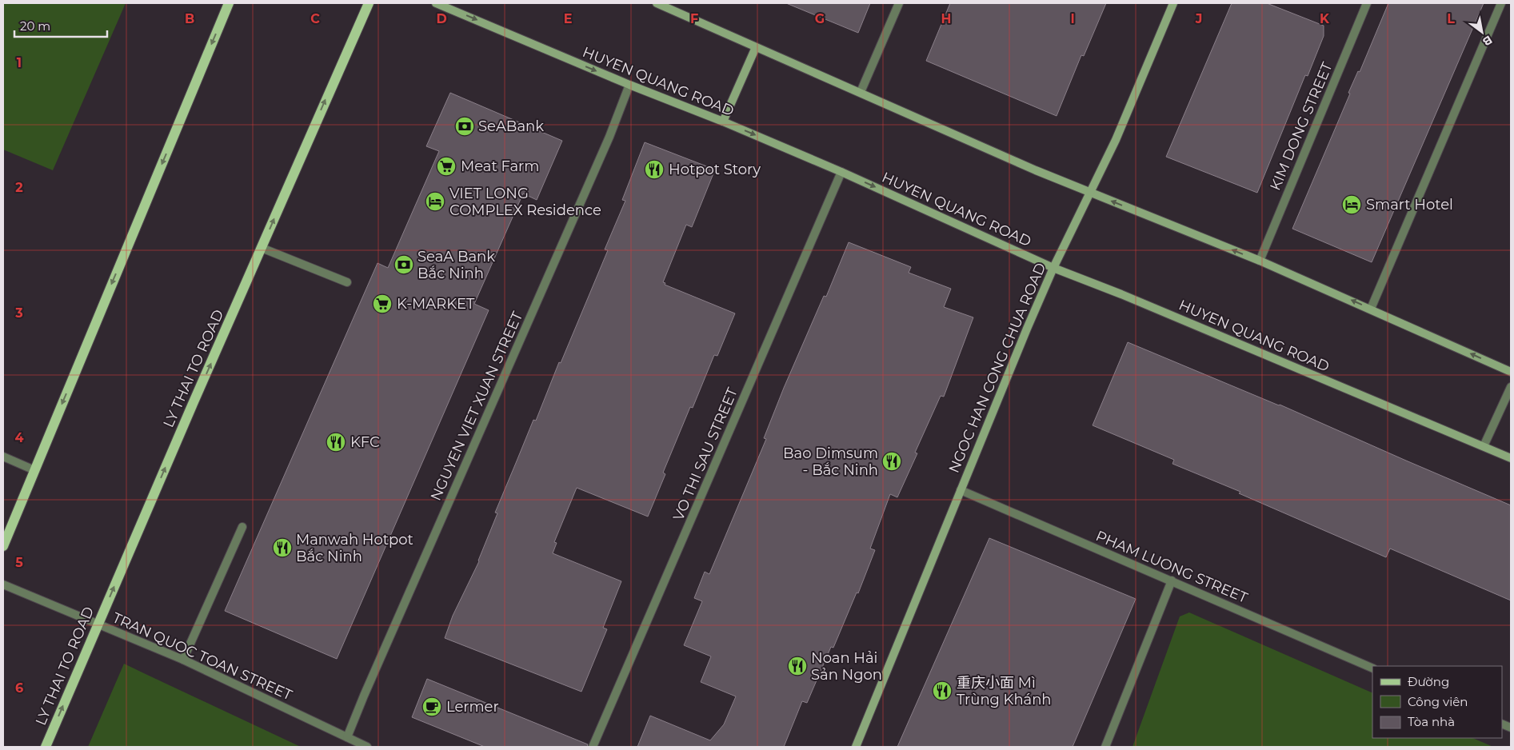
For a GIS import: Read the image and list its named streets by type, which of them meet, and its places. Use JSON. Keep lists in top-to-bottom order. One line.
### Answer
{"streets":{"main road":["LY THAI TO ROAD"],"street":["HUYEN QUANG ROAD","KIM DONG STREET","NGOC HAN CONG CHUA ROAD","NGUYEN VIET XUAN STREET","VO THI SAU STREET","PHAM LUONG STREET","TRAN QUOC TOAN STREET"]},"crossings":[["HUYEN QUANG ROAD","NGOC HAN CONG CHUA ROAD"],["HUYEN QUANG ROAD","NGUYEN VIET XUAN STREET"],["HUYEN QUANG ROAD","VO THI SAU STREET"],["NGOC HAN CONG CHUA ROAD","PHAM LUONG STREET"],["LY THAI TO ROAD","TRAN QUOC TOAN STREET"],["NGUYEN VIET XUAN STREET","TRAN QUOC TOAN STREET"]],"one_way":["HUYEN QUANG ROAD","LY THAI TO ROAD"],"places":{"bank":["SeABank","SeaA Bank Bắc Ninh"],"supermarket":["Meat Farm","K-MARKET"],"restaurant":["Hotpot Story","KFC","Bao Dimsum - Bắc Ninh","Manwah Hotpot Bắc Ninh","Noan Hải Sản Ngon","重庆小面 Mì Trùng Khánh"],"hotel":["VIET LONG COMPLEX Residence","Smart Hotel"],"cafe":["Lermer"]},"legend":["Đường","Công viên","Tòa nhà"],"scale_bar":"20 m","north":"bottom right","grid":{"columns":["B","C","D","E","F","G","H","I","J","K","L"],"rows":["1","2","3","4","5","6"]}}
